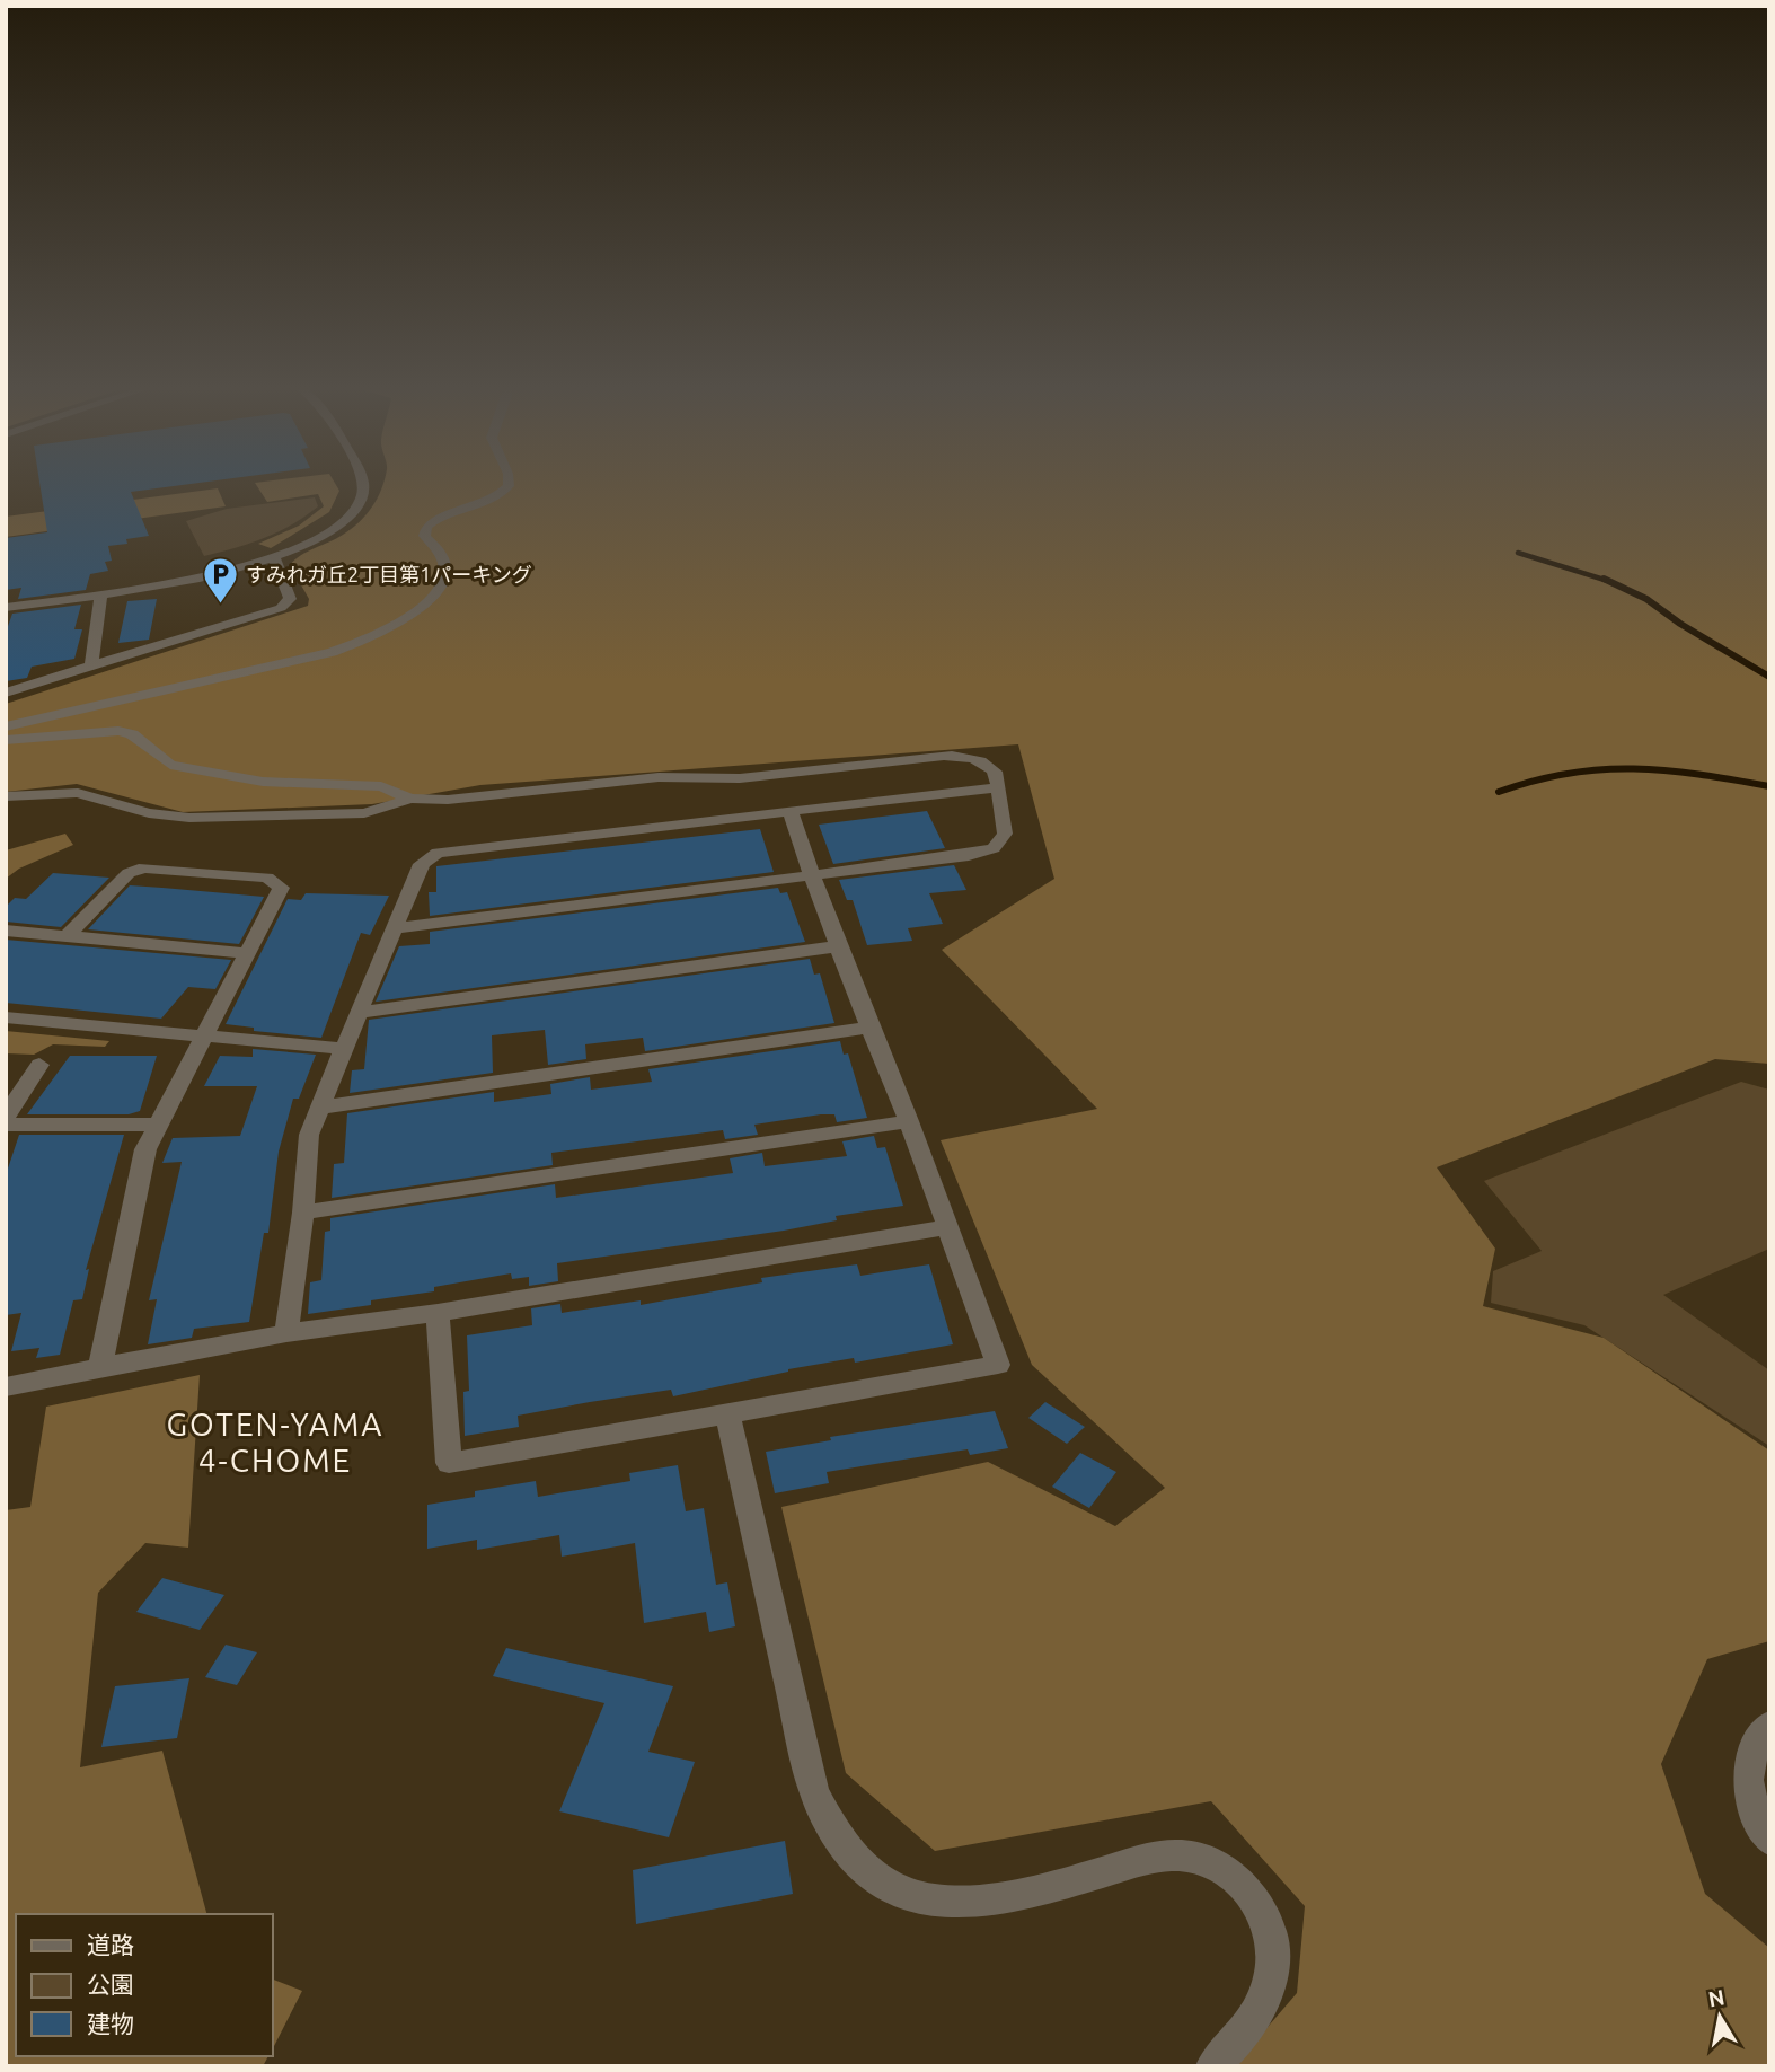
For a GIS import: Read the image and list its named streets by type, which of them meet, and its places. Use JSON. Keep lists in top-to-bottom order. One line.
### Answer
{"districts":["GOTEN-YAMA 4-CHOME"],"places":{"parking":["すみれガ丘2丁目第1パーキング"]},"legend":["道路","公園","建物"],"north":"top"}
